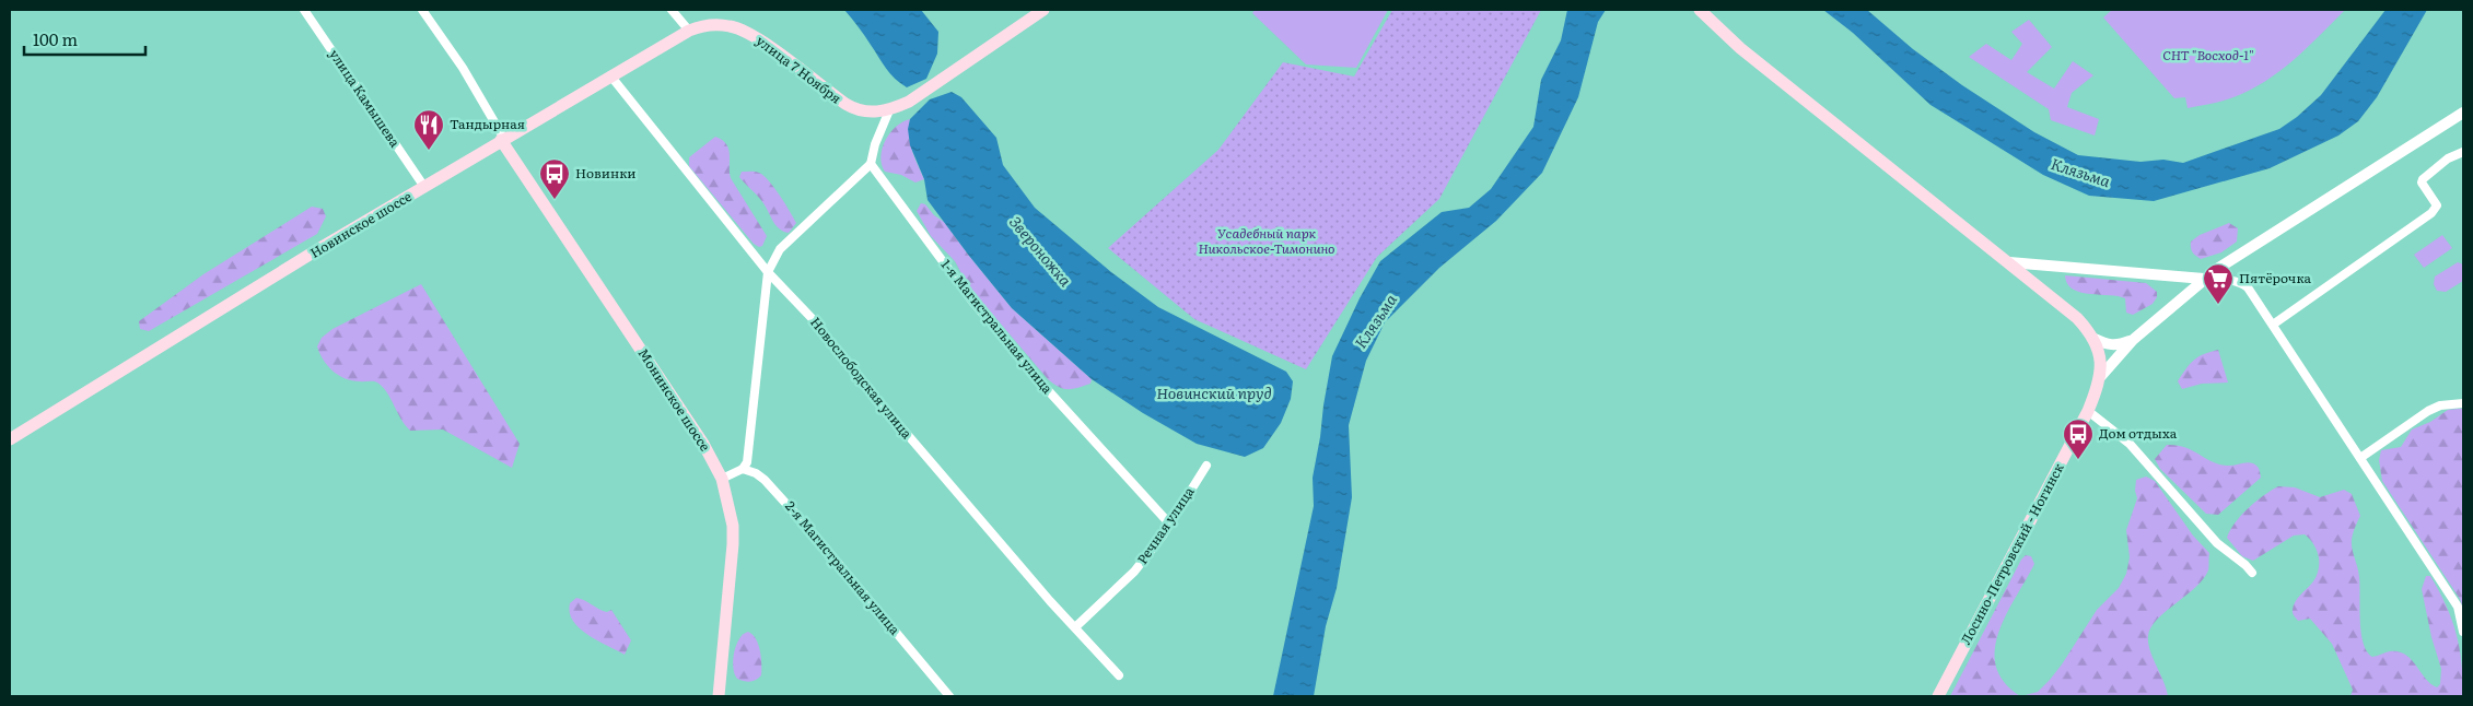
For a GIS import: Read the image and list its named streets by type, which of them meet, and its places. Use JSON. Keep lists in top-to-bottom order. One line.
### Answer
{"streets":{"main road":["улица 7 Ноября","Новинское шоссе","Монинское шоссе","Лосино-Петровский - Ногинск"],"street":["улица Камышева","1-я Магистральная улица","Новослободская улица","Речная улица","2-я Магистральная улица"]},"crossings":[["улица 7 Ноября","Новинское шоссе"],["улица Камышева","Новинское шоссе"],["Новинское шоссе","Новослободская улица"],["Новинское шоссе","Монинское шоссе"],["1-я Магистральная улица","Речная улица"],["Новослободская улица","Речная улица"]],"water":["Клязьма","Звероножка","Новинский пруд"],"parks":["СНТ \"Восход-1\"","Усадебный парк Никольское-Тимонино"],"places":{"restaurant":["Тандырная"],"bus stop":["Новинки","Дом отдыха"],"supermarket":["Пятёрочка"]},"scale_bar":"100 m"}
